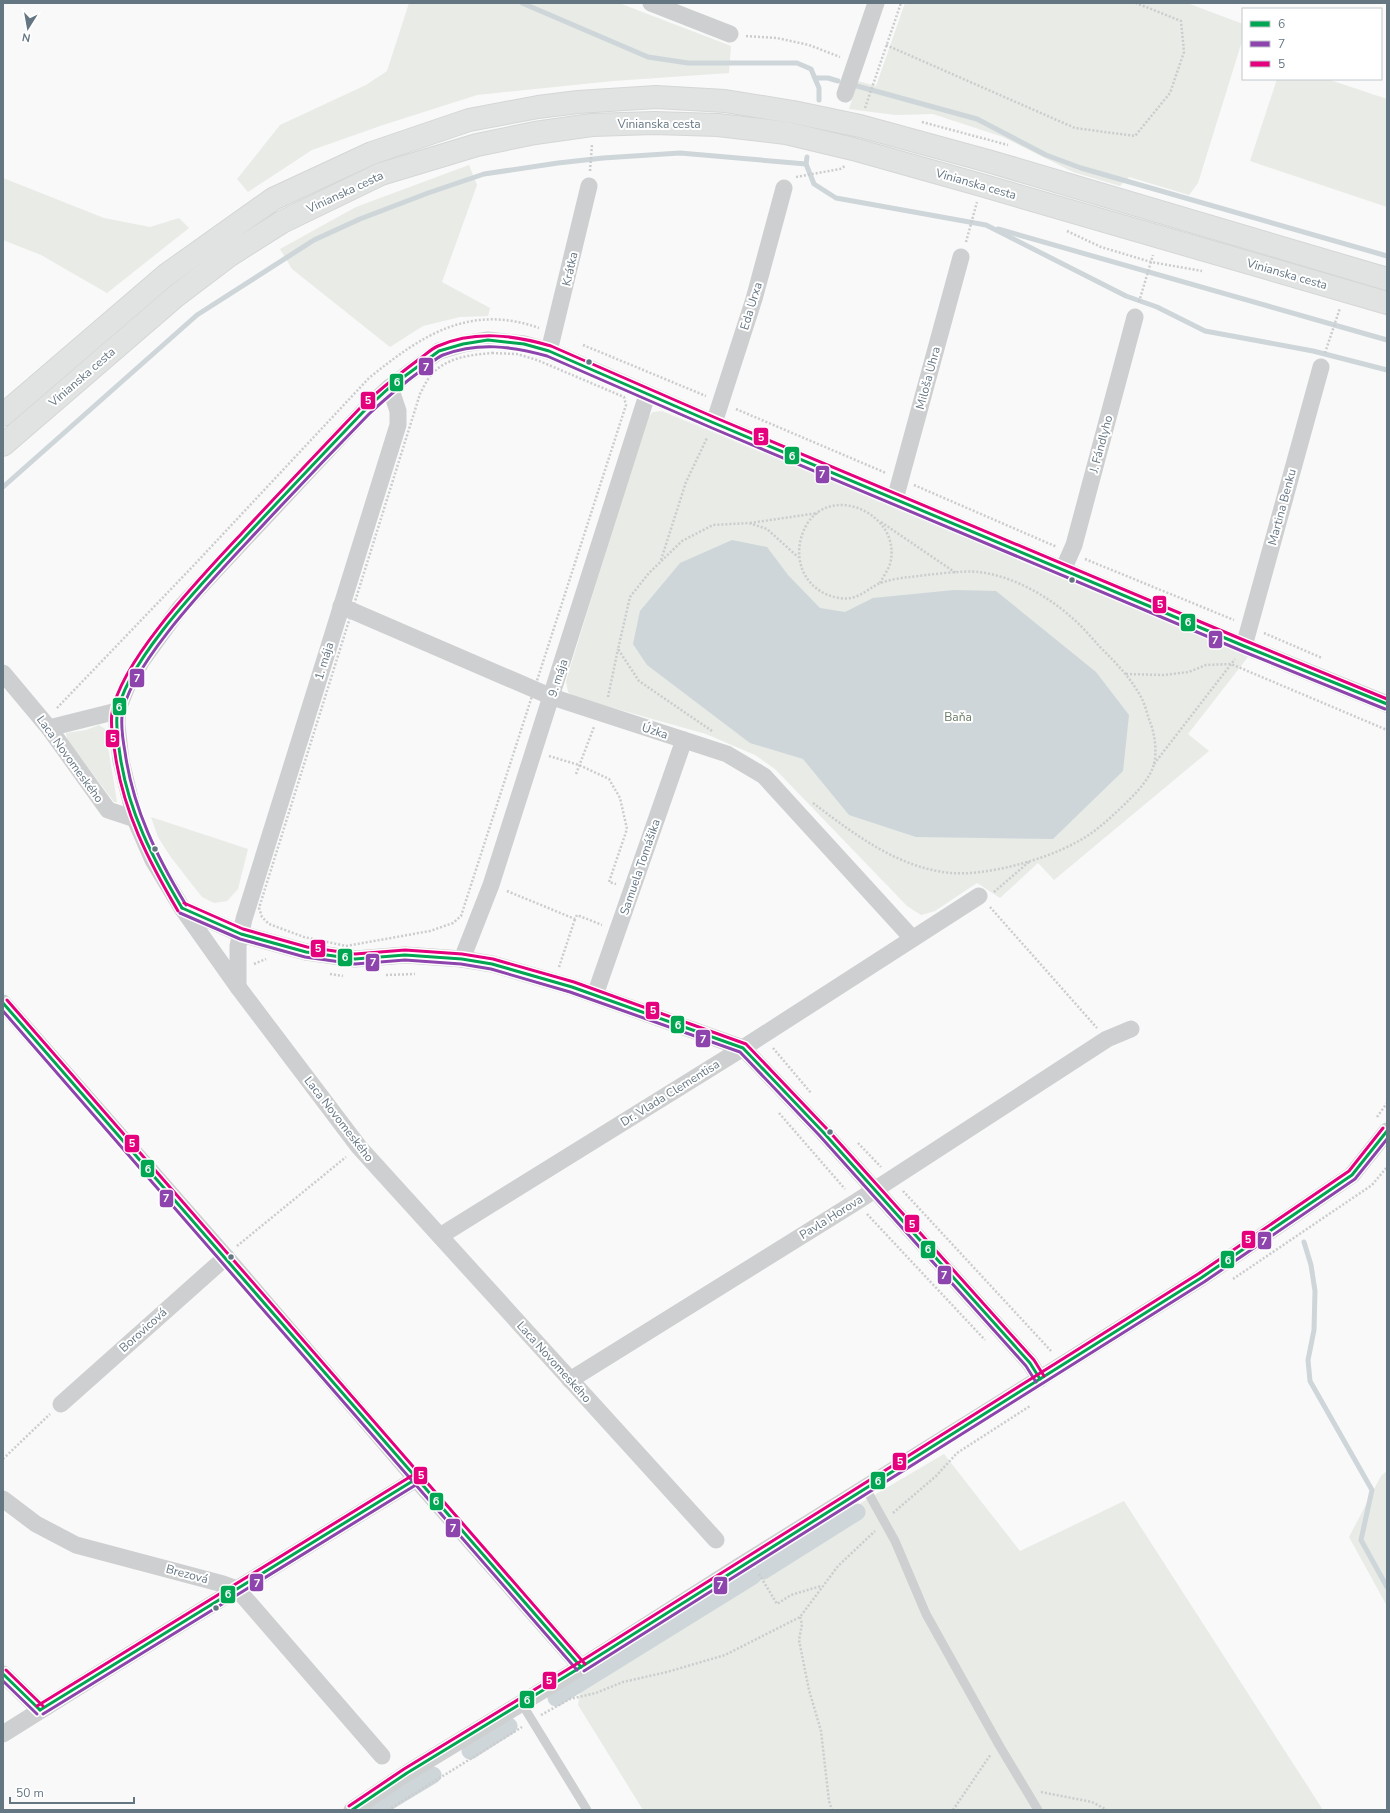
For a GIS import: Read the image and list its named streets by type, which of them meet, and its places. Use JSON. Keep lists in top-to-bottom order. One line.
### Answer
{"streets":{"main road":["Vinianska cesta"],"street":["Krátka","Eda Urxa","Miloša Uhra","J. Fándlyho","Martina Benku","1. mája","9. mája","Úzka","Laca Novomeského","Samuela Tomášika","Dr. Vlada Clementisa","Pavla Horova","Borovicová","Brezová"]},"crossings":[["1. mája","Úzka"],["1. mája","Laca Novomeského"],["9. mája","Úzka"],["Úzka","Samuela Tomášika"],["Úzka","Dr. Vlada Clementisa"],["Laca Novomeského","Dr. Vlada Clementisa"],["Laca Novomeského","Pavla Horova"]],"parks":["Baňa"],"lines":["transit line 5","transit line 6","transit line 7"],"legend":["6","7","5"],"scale_bar":"50 m","north":"bottom"}
